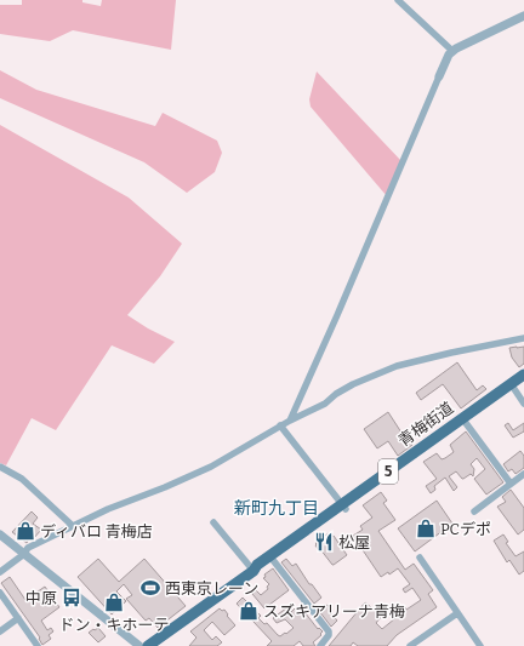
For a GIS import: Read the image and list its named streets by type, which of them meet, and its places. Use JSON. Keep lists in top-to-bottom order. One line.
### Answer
{"streets":{"main road":["青梅街道","5"]},"districts":["新町九丁目"],"places":{"shop":["PCデポ","ディバロ 青梅店","ドン・キホーテ","スズキアリーナ青梅"],"restaurant":["松屋"],"sports":["西東京レーン"],"bus stop":["中原"]}}
